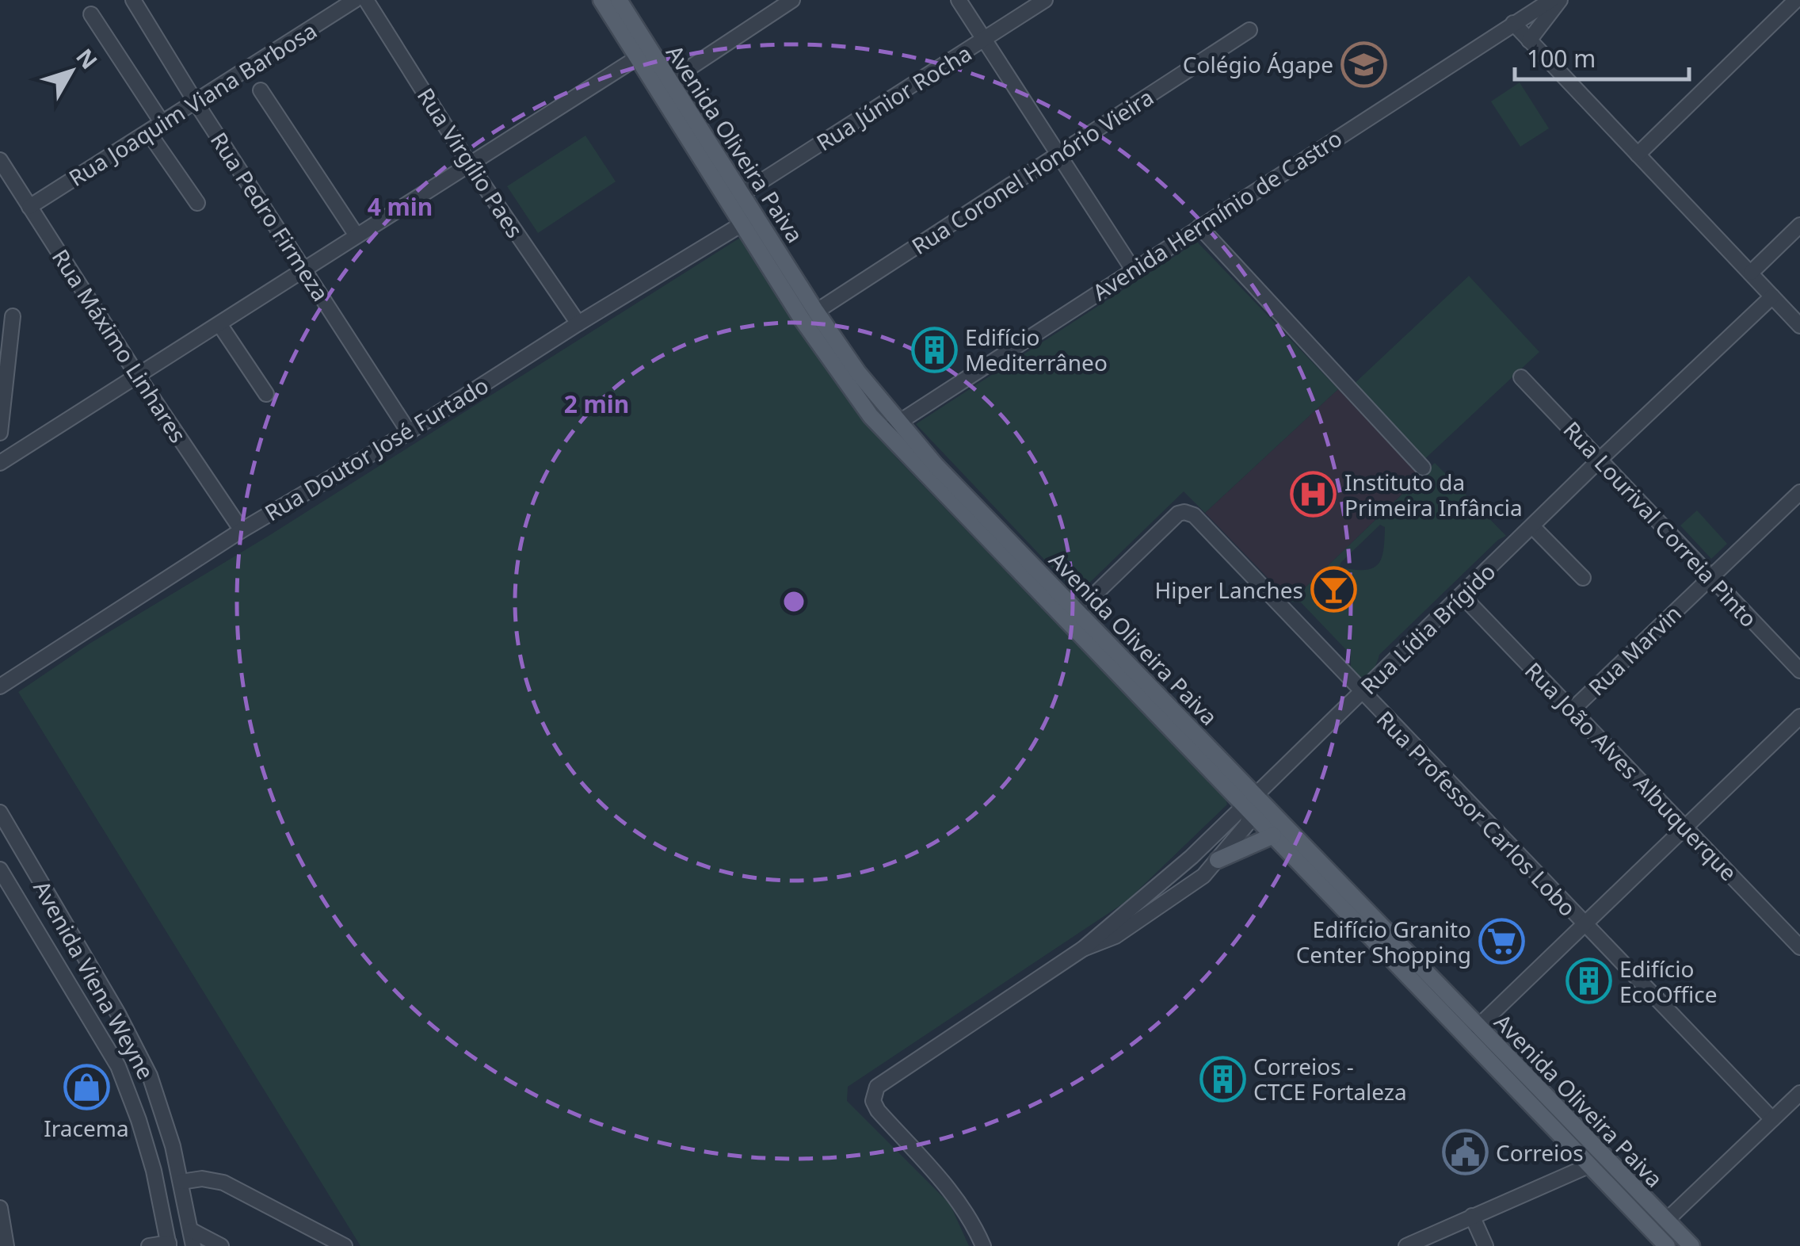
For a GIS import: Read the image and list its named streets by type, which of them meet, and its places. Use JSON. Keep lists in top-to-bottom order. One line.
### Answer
{"streets":{"main road":["Avenida Oliveira Paiva"],"street":["Rua Júnior Rocha","Rua Joaquim Viana Barbosa","Rua Virgílio Paes","Rua Coronel Honório Vieira","Avenida Hermínio de Castro","Rua Pedro Firmeza","Rua Máximo Linhares","Rua Doutor José Furtado","Rua Lourival Correia Pìnto","Rua Lídia Brígido","Rua Marvin","Rua João Alves Albuquerque","Rua Professor Carlos Lobo","Avenida Viena Weyne"]},"crossings":[["Rua Júnior Rocha","Avenida Oliveira Paiva"],["Rua Joaquim Viana Barbosa","Rua Pedro Firmeza"],["Rua Joaquim Viana Barbosa","Rua Máximo Linhares"],["Avenida Oliveira Paiva","Rua Coronel Honório Vieira"],["Avenida Oliveira Paiva","Avenida Hermínio de Castro"],["Avenida Oliveira Paiva","Rua Doutor José Furtado"],["Avenida Oliveira Paiva","Rua Lídia Brígido"],["Avenida Oliveira Paiva","Rua Professor Carlos Lobo"],["Rua Virgílio Paes","Rua Doutor José Furtado"],["Rua Pedro Firmeza","Rua Doutor José Furtado"],["Rua Máximo Linhares","Rua Doutor José Furtado"],["Rua Lourival Correia Pìnto","Rua Lídia Brígido"],["Rua Lourival Correia Pìnto","Rua Marvin"],["Rua Lídia Brígido","Rua João Alves Albuquerque"],["Rua Lídia Brígido","Rua Professor Carlos Lobo"],["Rua Marvin","Rua João Alves Albuquerque"]],"places":{"school or university":["Colégio Ágape"],"building":["Edifício Mediterrâneo","Edifício EcoOffice","Correios - CTCE Fortaleza"],"hospital":["Instituto da Primeira Infância"],"bar":["Hiper Lanches"],"supermarket":["Edifício Granito Center Shopping"],"shop":["Iracema"],"public building":["Correios"]},"scale_bar":"100 m","north":"top right","rings":["4 min","2 min"]}
